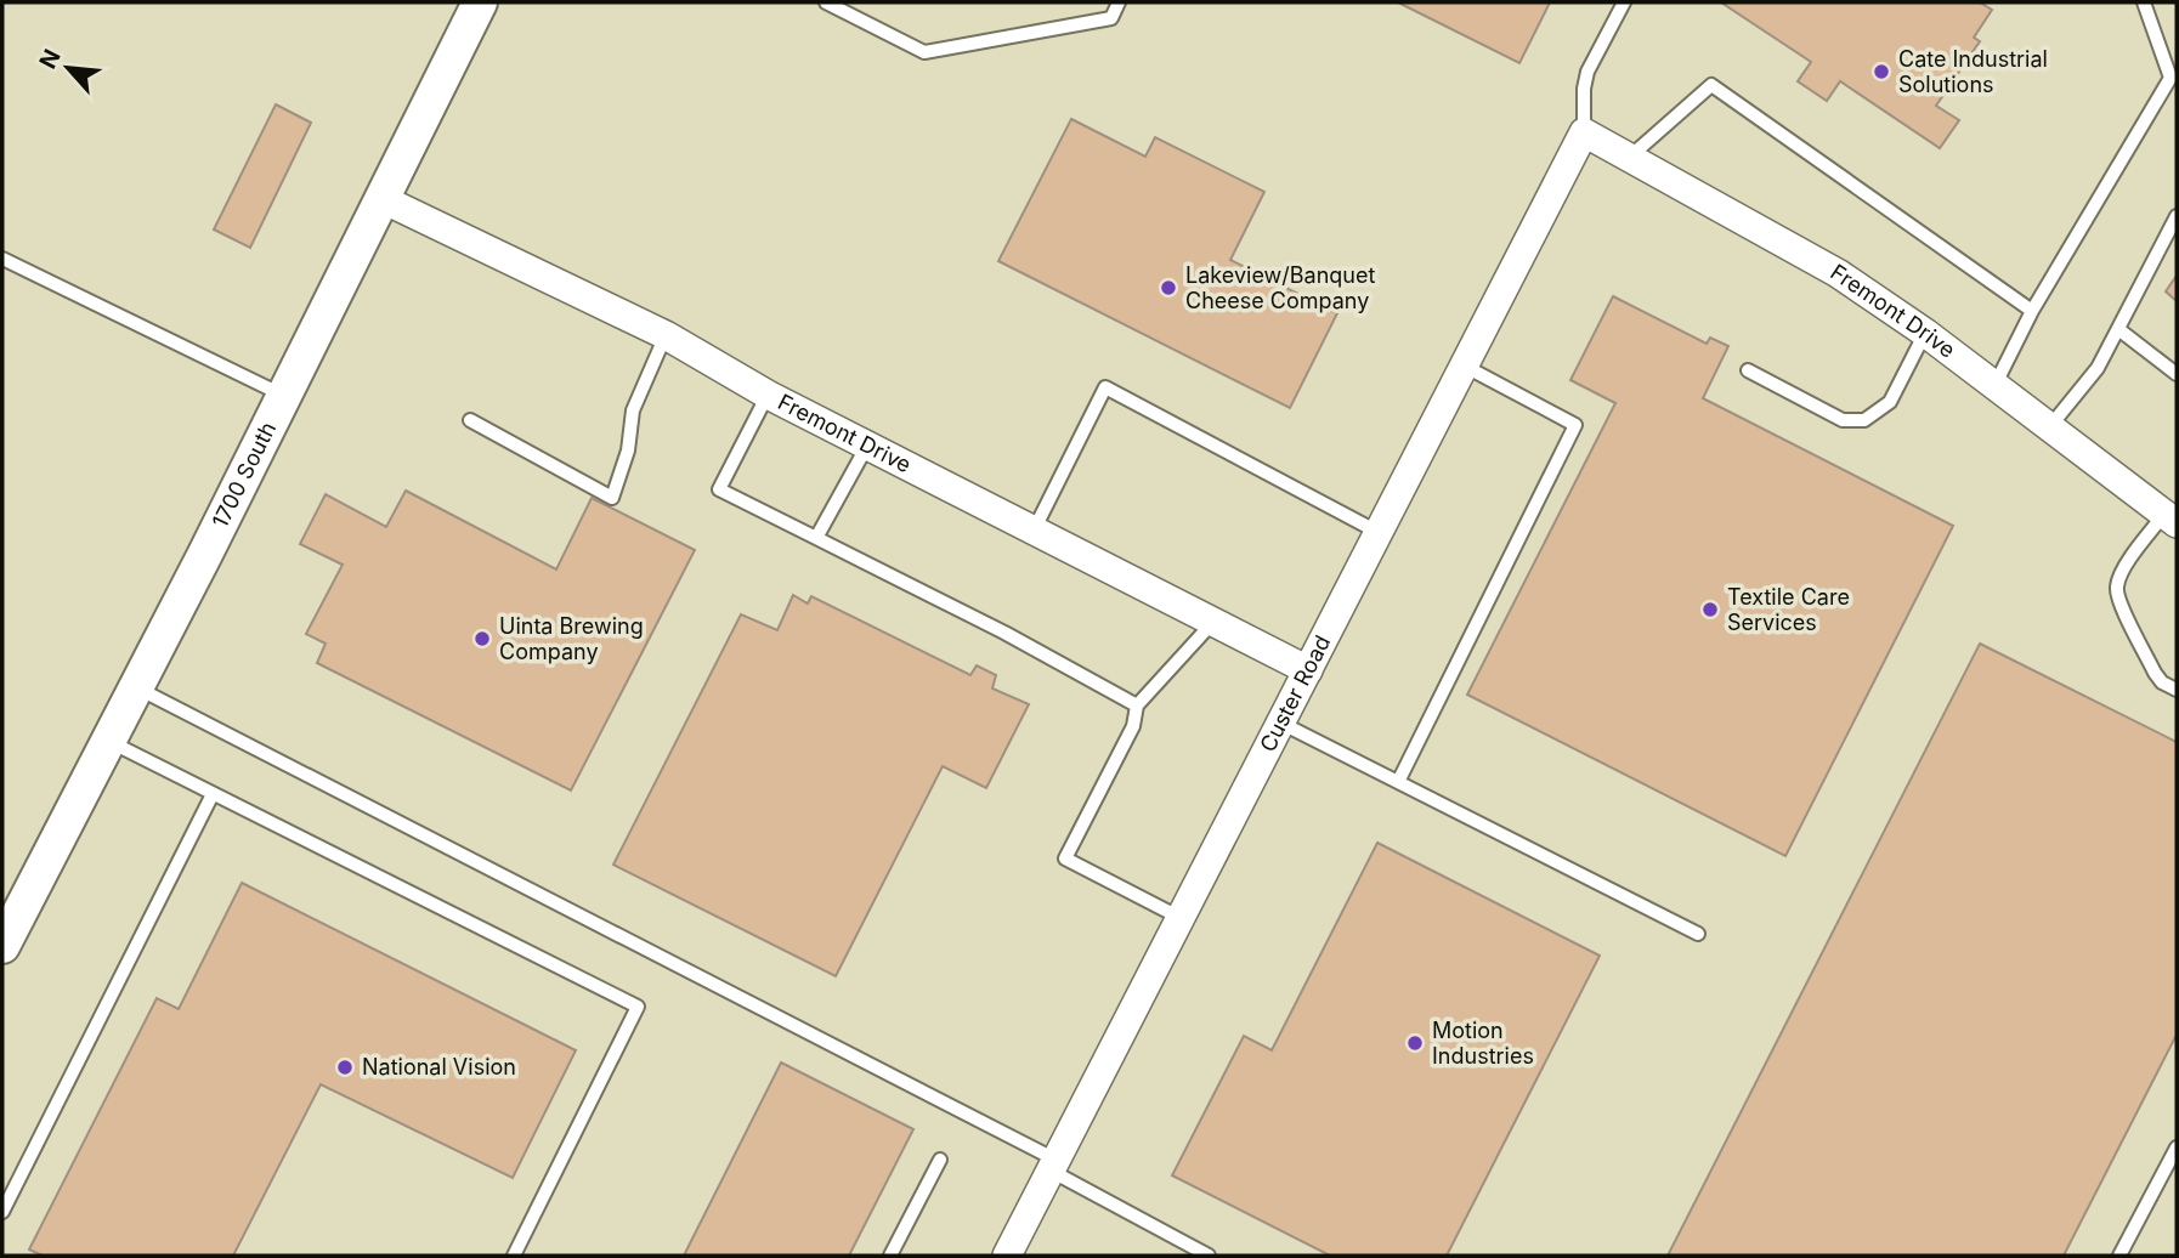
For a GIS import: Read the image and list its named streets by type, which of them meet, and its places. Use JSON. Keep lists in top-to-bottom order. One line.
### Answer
{"streets":{"street":["Fremont Drive","1700 South","Custer Road"]},"crossings":[["Fremont Drive","1700 South"],["Fremont Drive","Custer Road"]],"places":["Cate Industrial Solutions","Lakeview/Banquet Cheese Company","Textile Care Services","Uinta Brewing Company","Motion Industries","National Vision"],"north":"top left"}
